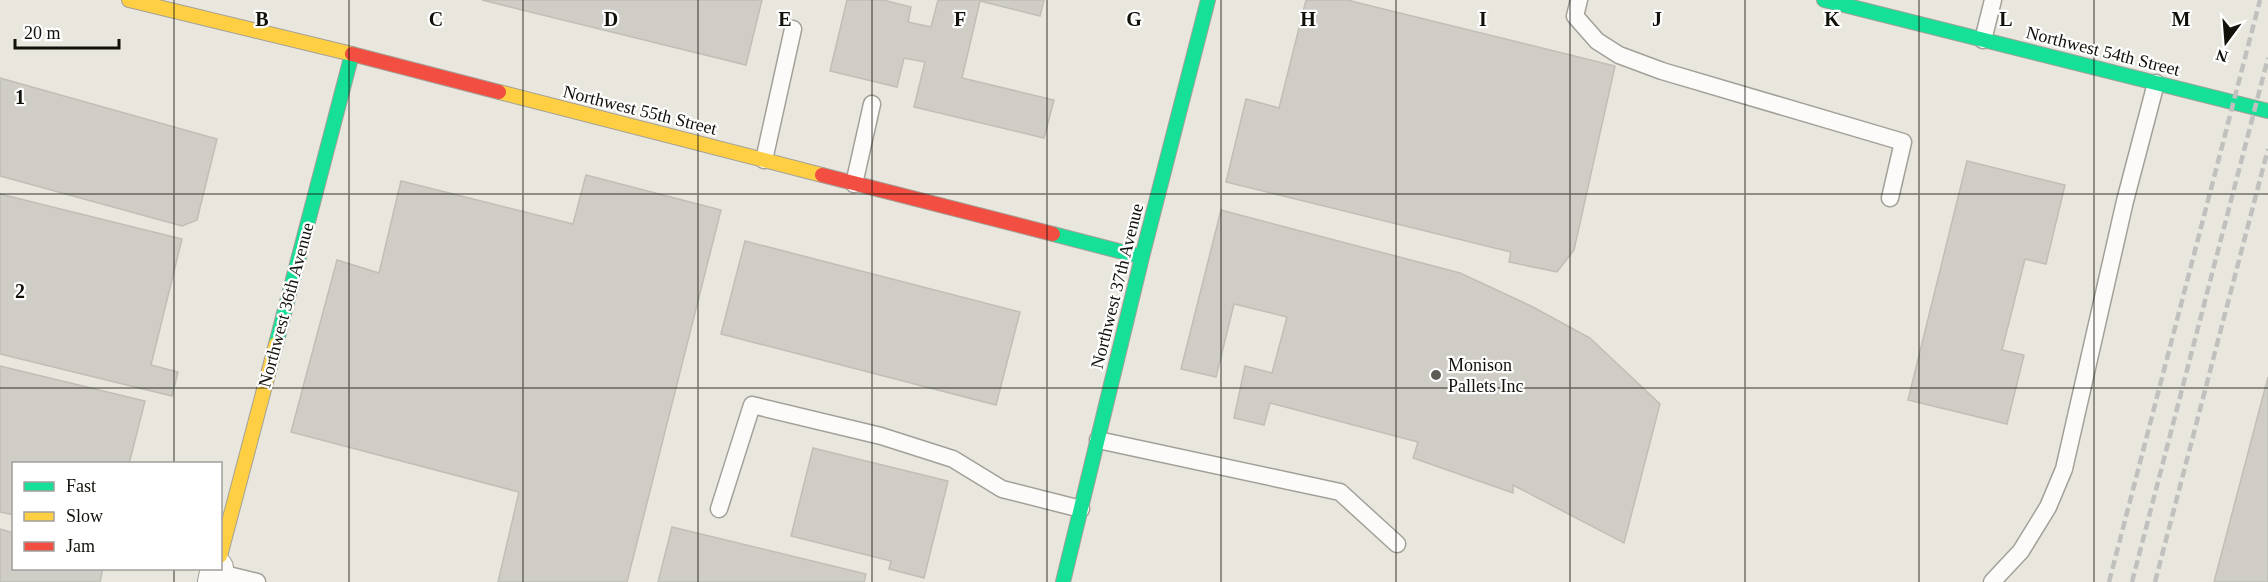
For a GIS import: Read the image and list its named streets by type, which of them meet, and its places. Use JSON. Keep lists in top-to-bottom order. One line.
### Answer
{"streets":{"street":["Northwest 54th Street","Northwest 55th Street","Northwest 37th Avenue","Northwest 36th Avenue"]},"crossings":[["Northwest 55th Street","Northwest 37th Avenue"],["Northwest 55th Street","Northwest 36th Avenue"]],"places":["Monison Pallets Inc"],"legend":["Fast","Slow","Jam"],"scale_bar":"20 m","north":"bottom","grid":{"columns":["B","C","D","E","F","G","H","I","J","K","L","M"],"rows":["1","2"]}}
